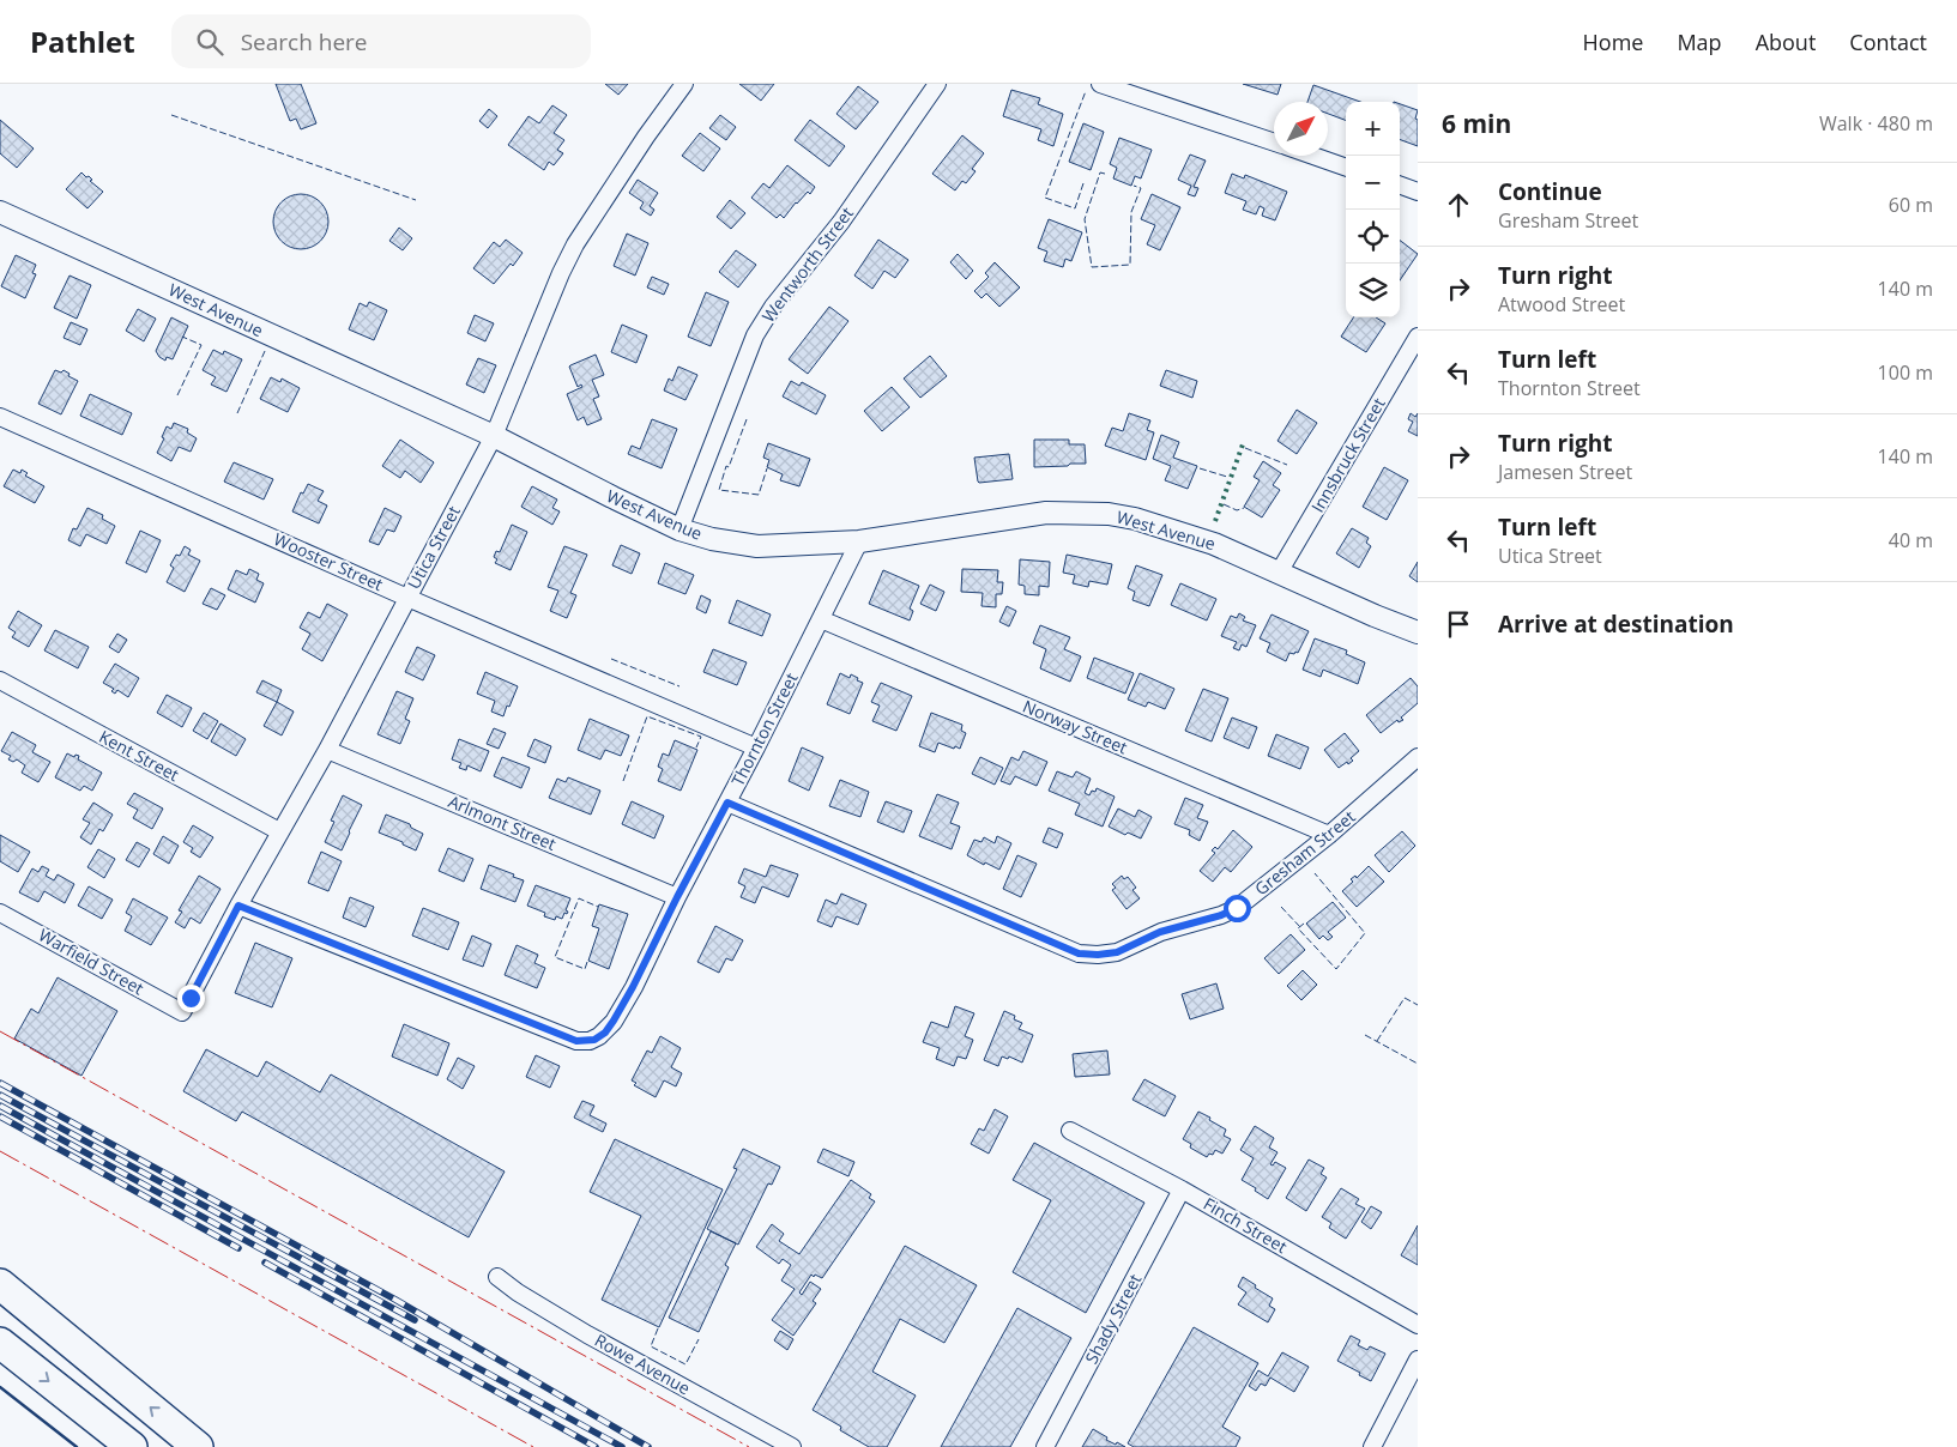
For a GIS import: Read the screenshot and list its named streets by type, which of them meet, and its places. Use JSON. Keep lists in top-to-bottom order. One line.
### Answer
{"streets":{"street":["Wentworth Street","West Avenue","Innsbruck Street","Utica Street","Wooster Street","Norway Street","Thornton Street","Kent Street","Arlmont Street","Gresham Street","Warfield Street","Finch Street","Shady Street","Rowe Avenue"]},"crossings":[["Wentworth Street","West Avenue"],["West Avenue","Innsbruck Street"],["West Avenue","Utica Street"],["West Avenue","Thornton Street"],["Utica Street","Wooster Street"],["Utica Street","Thornton Street"],["Utica Street","Kent Street"],["Utica Street","Arlmont Street"],["Utica Street","Warfield Street"],["Wooster Street","Thornton Street"],["Norway Street","Thornton Street"],["Norway Street","Gresham Street"],["Thornton Street","Arlmont Street"],["Thornton Street","Gresham Street"],["Finch Street","Shady Street"]],"north":"top right","page":{"header":"Pathlet","search":"Search here","nav":["Home","Map","About","Contact"],"heading":["6 min","Walk · 480 m"],"map_buttons":["+","−"],"list":[["Continue","Gresham Street","60 m"],["Turn right","Atwood Street","140 m"],["Turn left","Thornton Street","100 m"],["Turn right","Jamesen Street","140 m"],["Turn left","Utica Street","40 m"],"Arrive at destination"]}}
